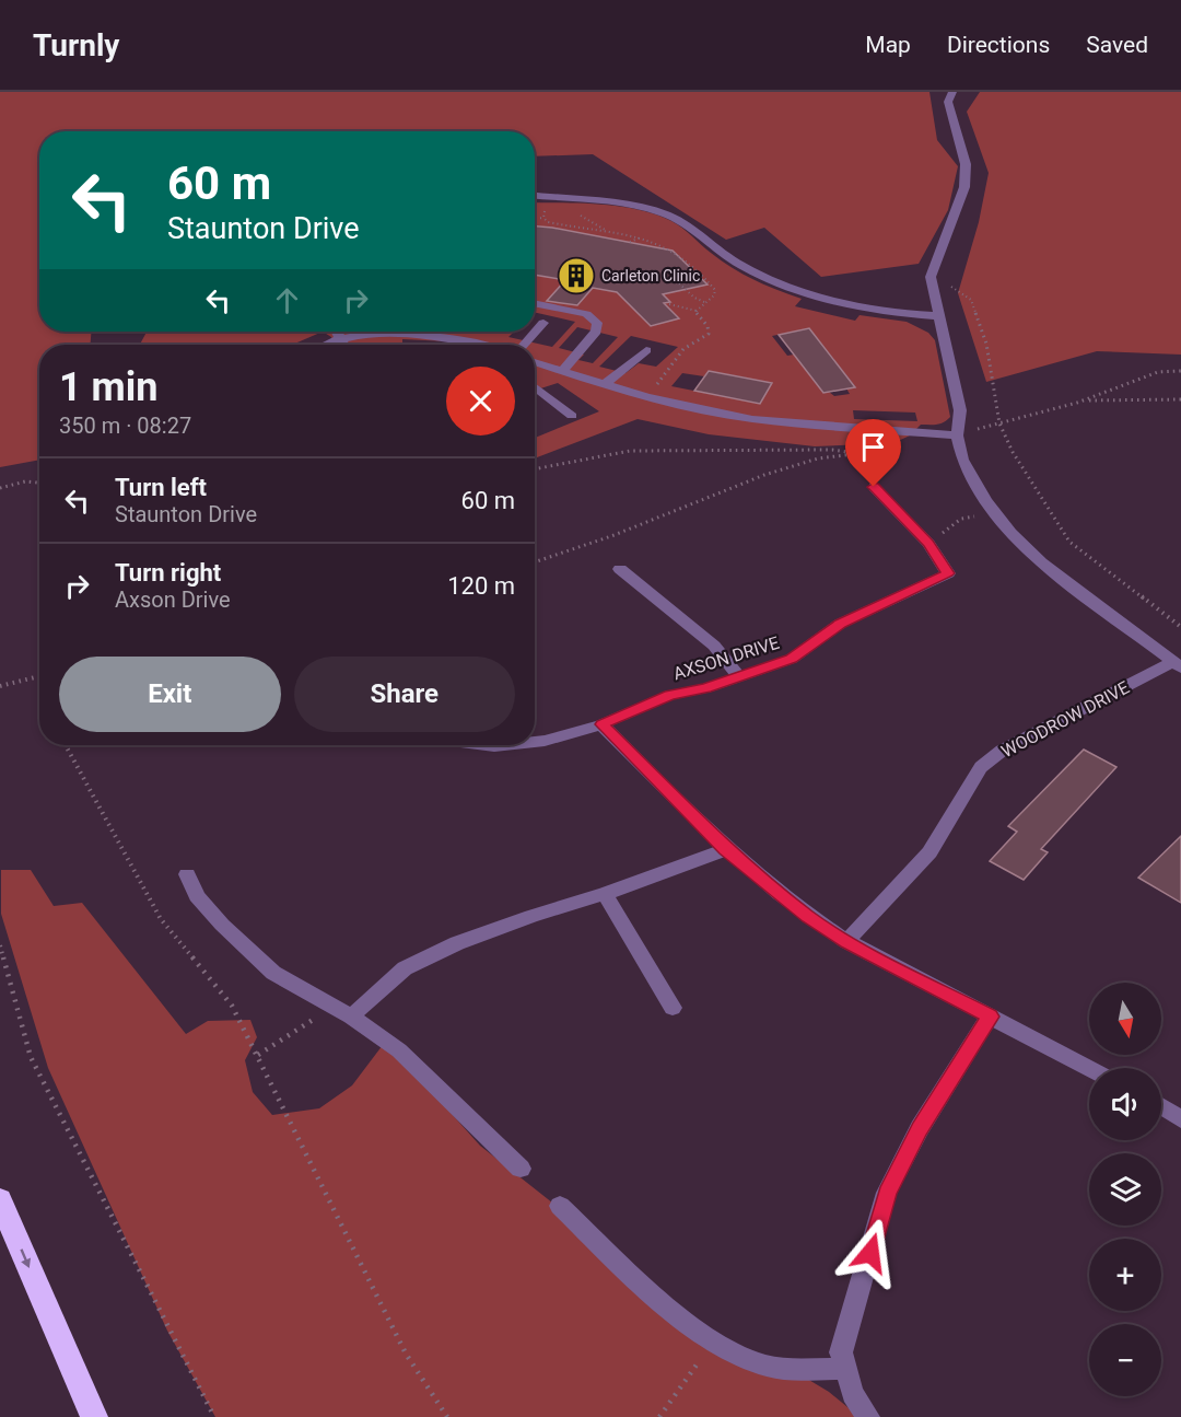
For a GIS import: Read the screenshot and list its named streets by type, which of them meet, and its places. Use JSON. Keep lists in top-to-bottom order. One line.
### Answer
{"streets":{"street":["AXSON DRIVE","WOODROW DRIVE"]},"places":{"building":["Carleton Clinic"]},"north":"bottom","page":{"header":"Turnly","nav":["Map","Directions","Saved"],"turn":["60 m","Staunton Drive"],"heading":["1 min","350 m · 08:27"],"list":[{"name":"Turn left","note":"Staunton Drive","value":"60 m"},{"name":"Turn right","note":"Axson Drive","value":"120 m"}],"buttons":["Exit","Share"],"map_buttons":["+","−"]}}
